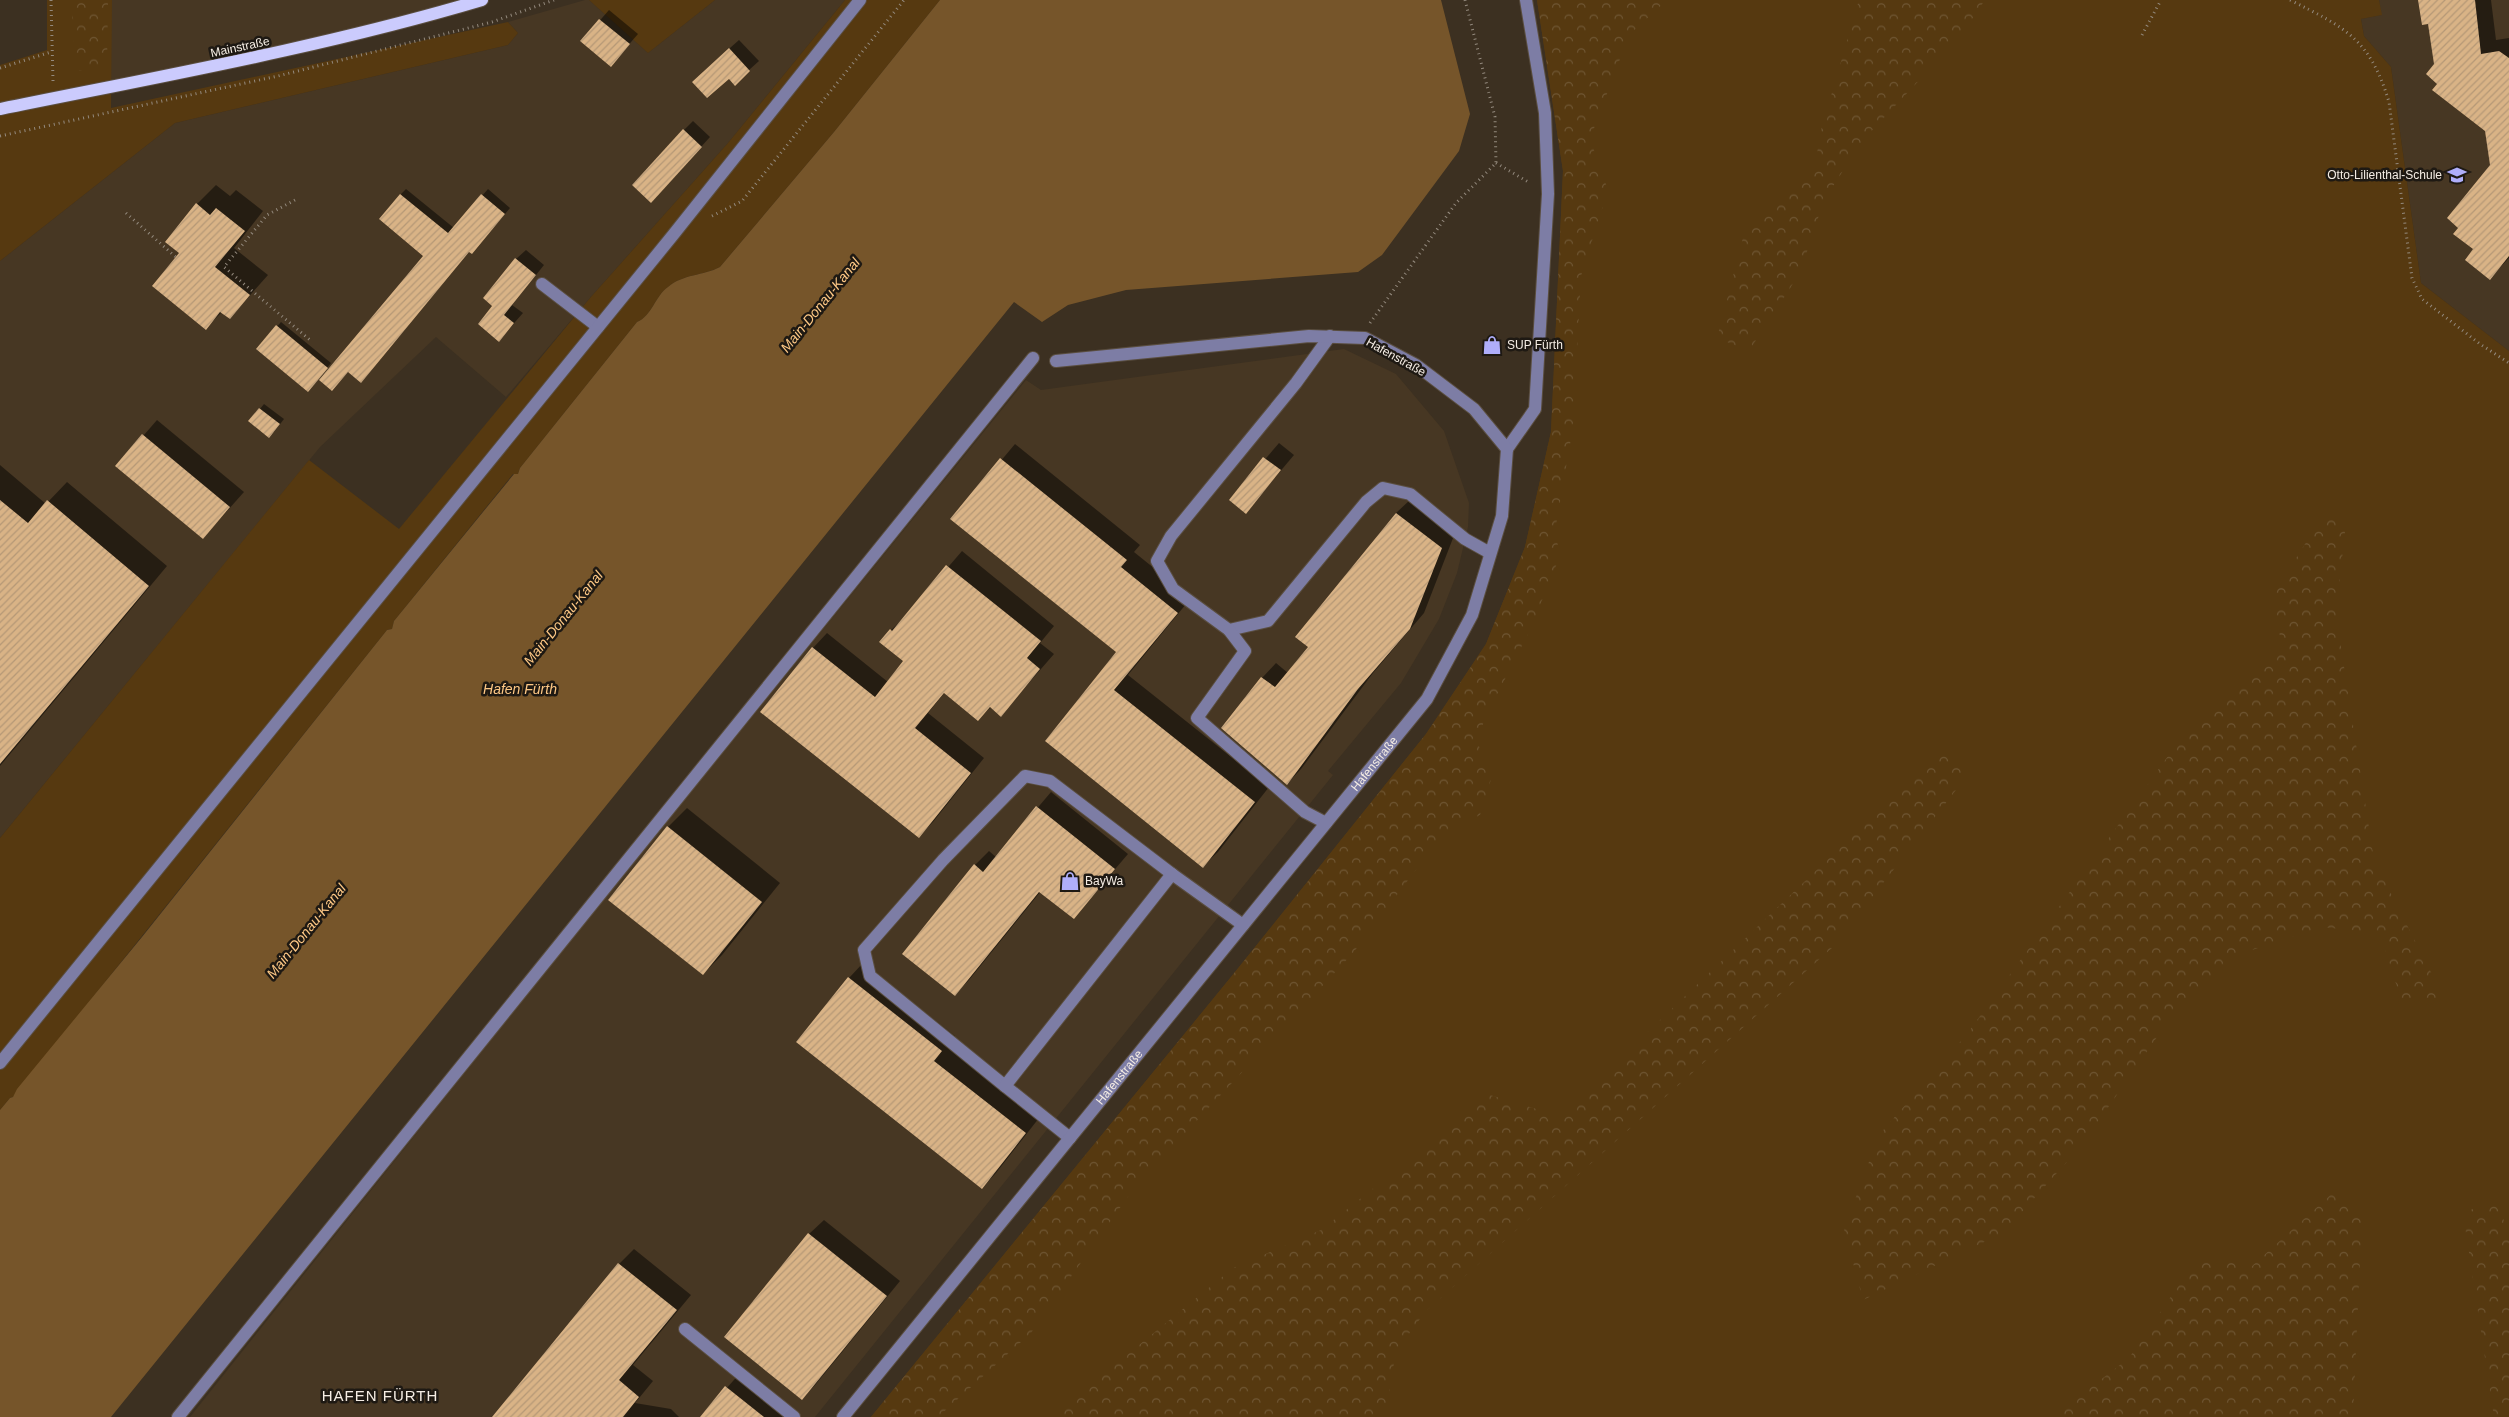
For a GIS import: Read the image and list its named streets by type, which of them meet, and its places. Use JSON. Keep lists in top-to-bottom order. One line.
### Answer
{"streets":{"main road":["Mainstraße"],"street":["Hafenstraße"]},"districts":["HAFEN FÜRTH"],"water":["Main-Donau-Kanal","Hafen Fürth"],"places":{"school or university":["Otto-Lilienthal-Schule"],"shop":["SUP Fürth","BayWa"]}}
